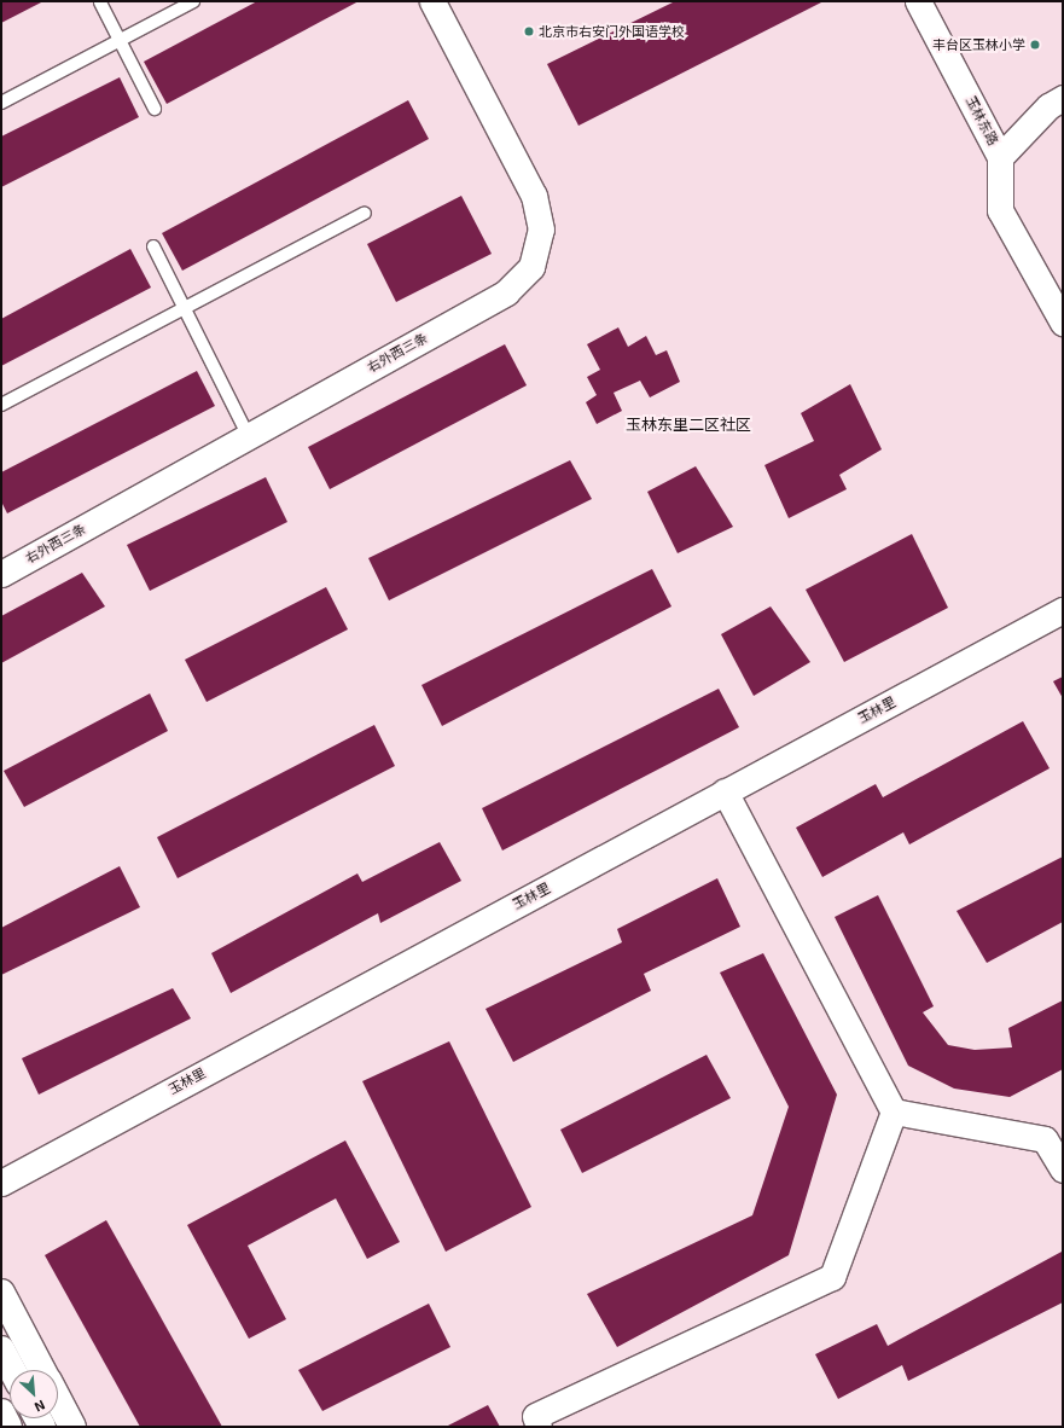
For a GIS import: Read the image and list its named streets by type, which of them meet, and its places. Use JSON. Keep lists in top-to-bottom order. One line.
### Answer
{"streets":{"street":["玉林东路","右外西三条","玉林里"]},"districts":["玉林东里二区社区"],"places":["北京市右安门外国语学校","丰台区玉林小学"],"north":"bottom right"}
